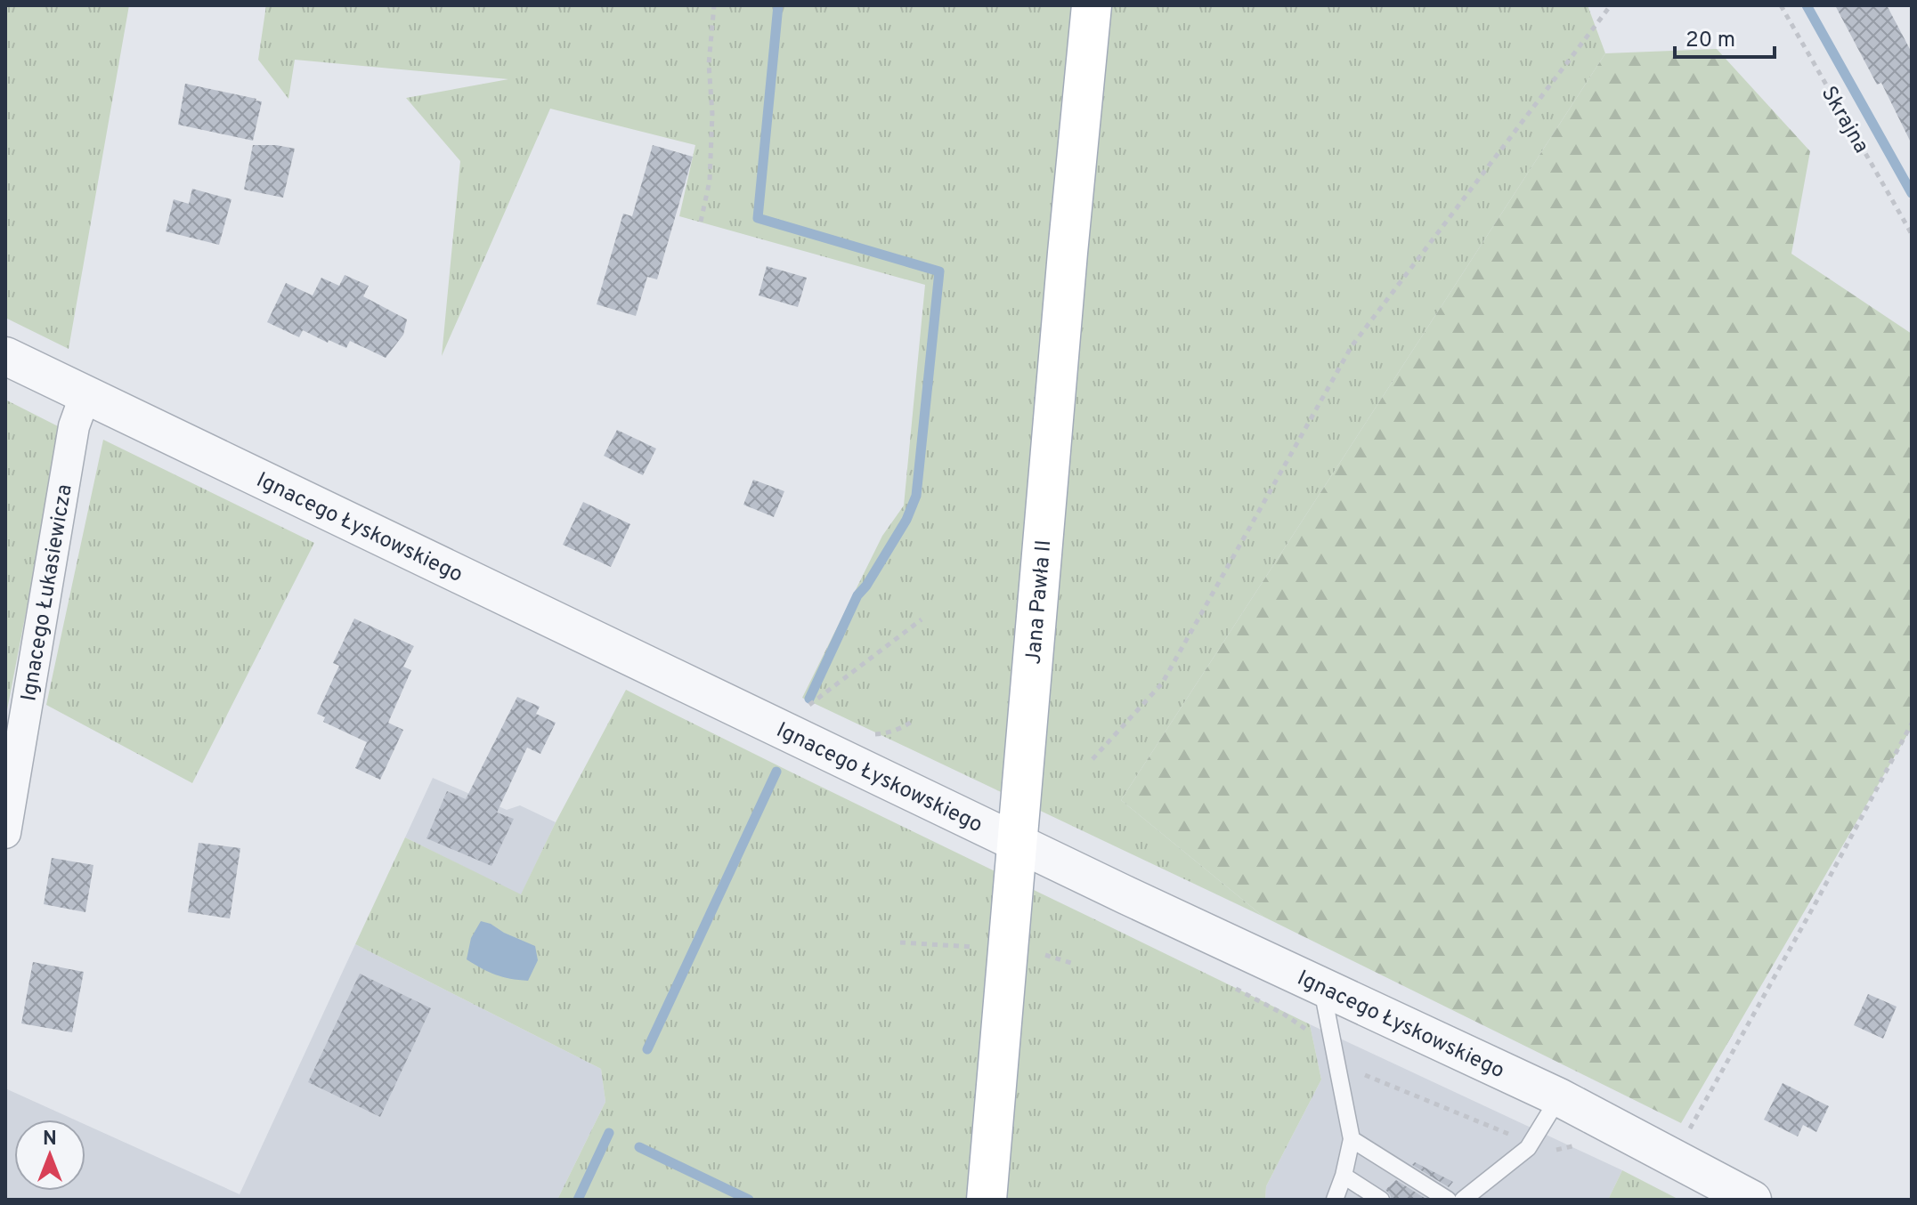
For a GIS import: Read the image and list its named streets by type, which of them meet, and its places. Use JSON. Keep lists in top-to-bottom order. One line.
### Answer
{"streets":{"main road":["Jana Pawła II"],"street":["Ignacego Łyskowskiego","Ignacego Łukasiewicza"],"path":["Skrajna"]},"crossings":[["Ignacego Łyskowskiego","Ignacego Łukasiewicza"],["Ignacego Łyskowskiego","Jana Pawła II"]],"scale_bar":"20 m","north":"top"}
